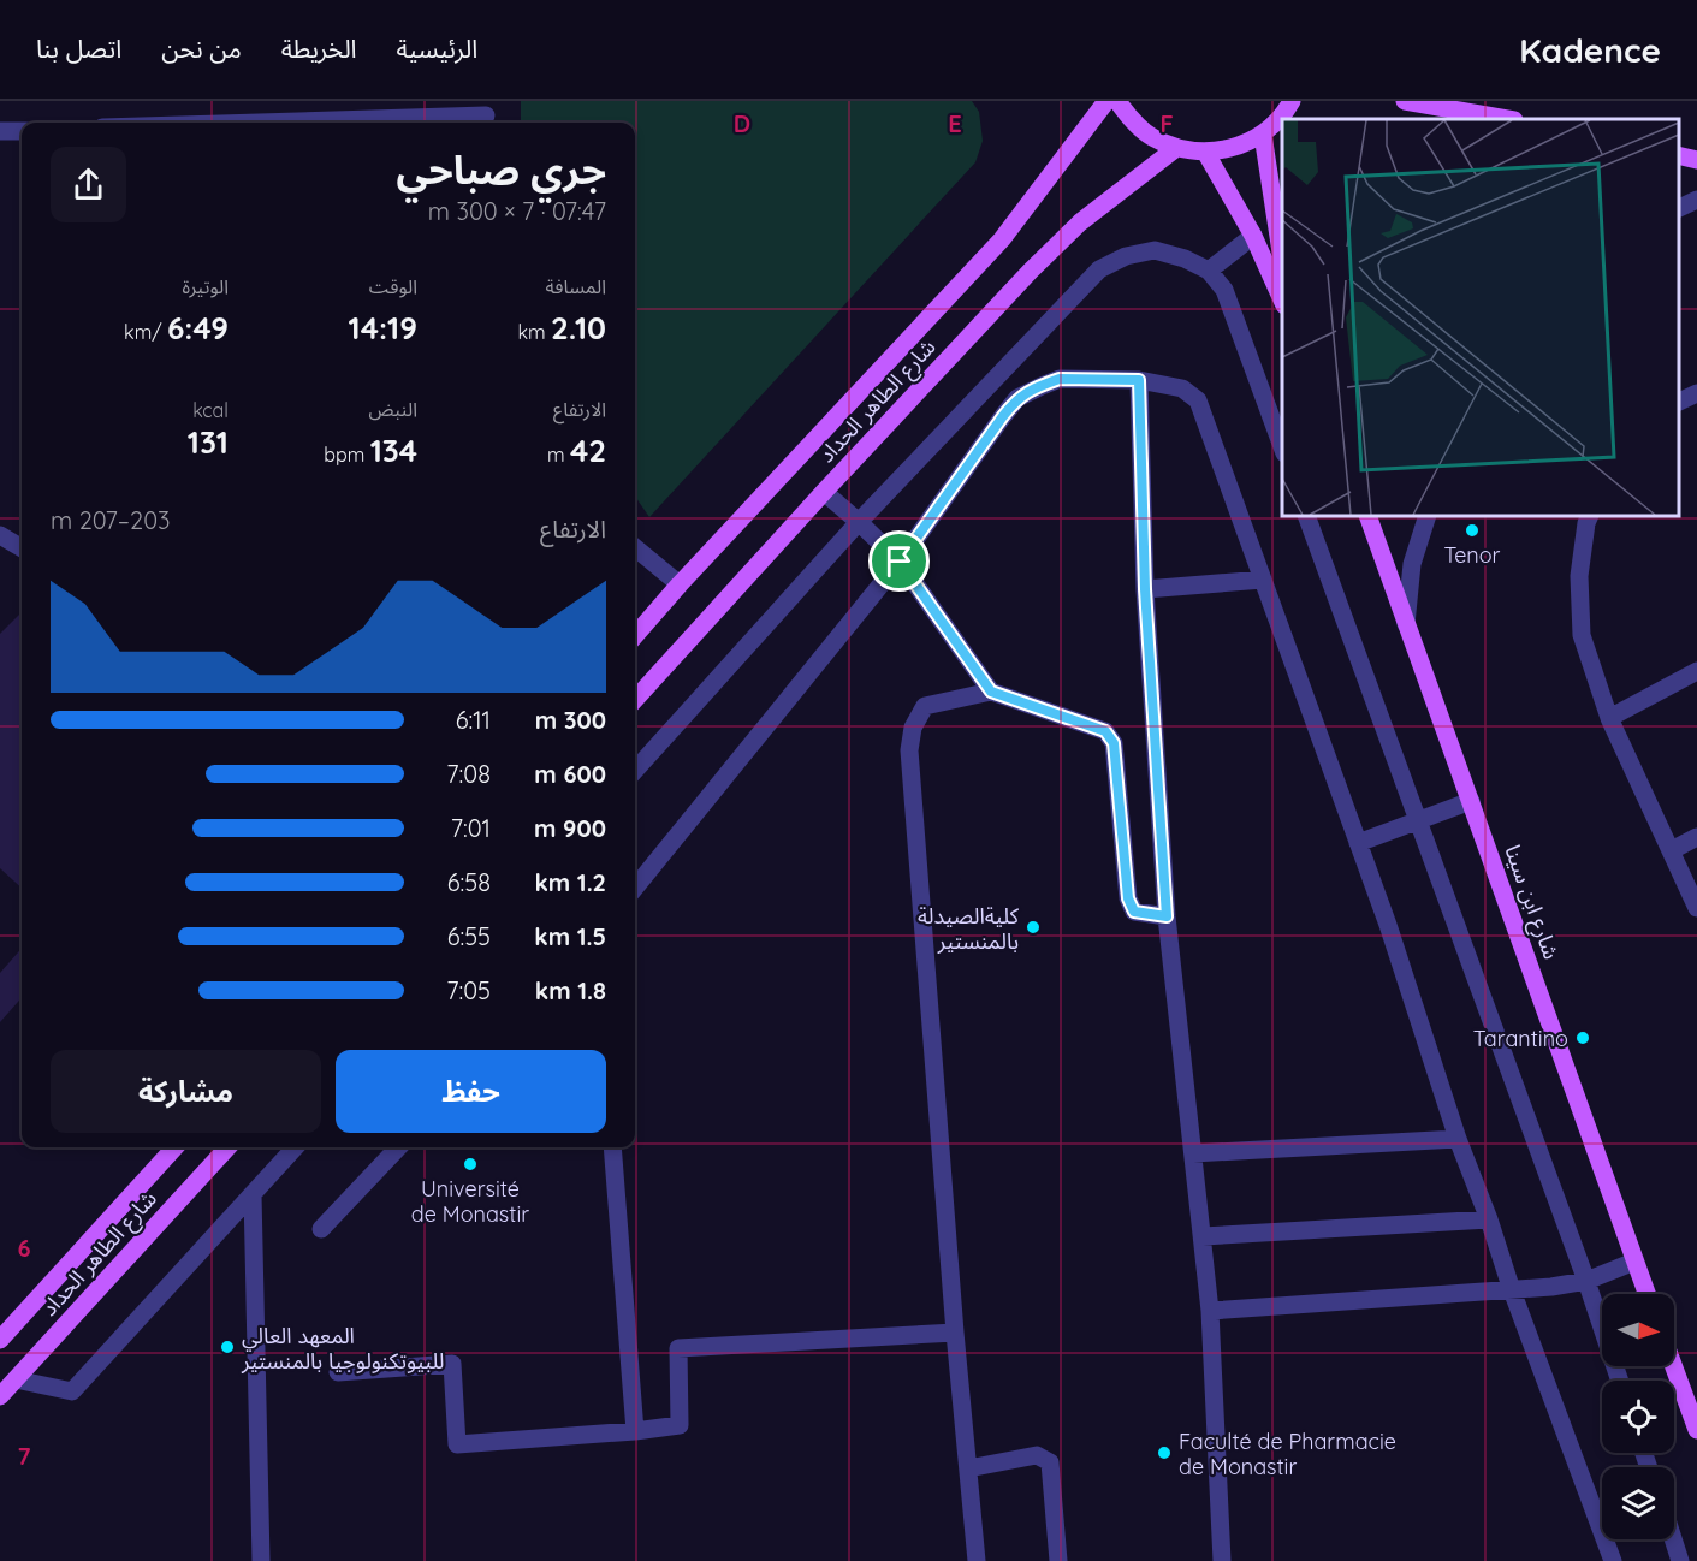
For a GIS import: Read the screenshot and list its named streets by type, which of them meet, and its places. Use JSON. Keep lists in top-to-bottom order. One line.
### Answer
{"streets":{"main road":["شارع الطاهر الحداد","شارع ابن سينا"]},"places":["Tenor","كليةالصيدلة بالمنستير","Tarantino","Université de Monastir","المعهد العالي للبيوتكنولوجيا بالمنستير","Faculté de Pharmacie de Monastir"],"north":"right","page":{"header":"Kadence","nav":["الرئيسية","الخريطة","من نحن","اتصل بنا"],"heading":["جري صباحي","07:47 · 7 × 300 m"],"stats":[["المسافة","2.10 km"],["الوقت","14:19"],["الوتيرة","6:49 /km"],["الارتفاع","42 m"],["النبض","134 bpm"],["kcal","131"]],"chart":["الارتفاع","203–207 m"],"list":[{"name":"300 m","note":"6:11"},{"name":"600 m","note":"7:08"},{"name":"900 m","note":"7:01"},{"name":"1.2 km","note":"6:58"},{"name":"1.5 km","note":"6:55"},{"name":"1.8 km","note":"7:05"}],"buttons":["حفظ","مشاركة"]},"grid":{"columns":["D","E","F"],"rows":["6","7"]}}
